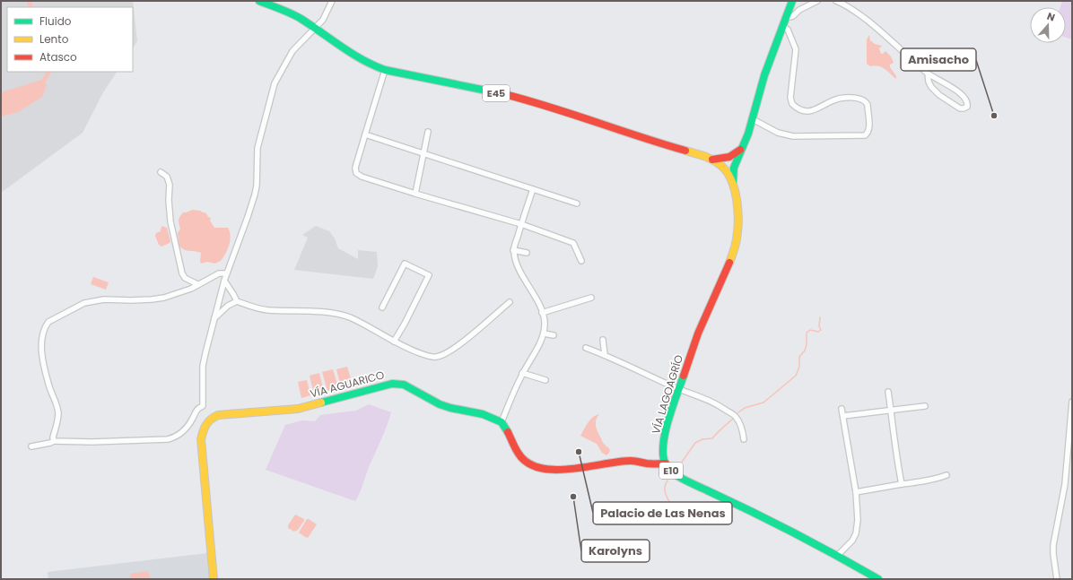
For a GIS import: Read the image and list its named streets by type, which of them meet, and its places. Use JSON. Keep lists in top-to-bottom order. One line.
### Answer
{"streets":{"main road":["E45","VÍA AGUARICO","VÍA LAGOAGRÍO","E10"]},"crossings":[["E45","VÍA LAGOAGRÍO"],["VÍA LAGOAGRÍO","E10"]],"places":["Amisacho","Palacio de Las Nenas","Karolyns"],"legend":["Fluido","Lento","Atasco"],"north":"top"}
